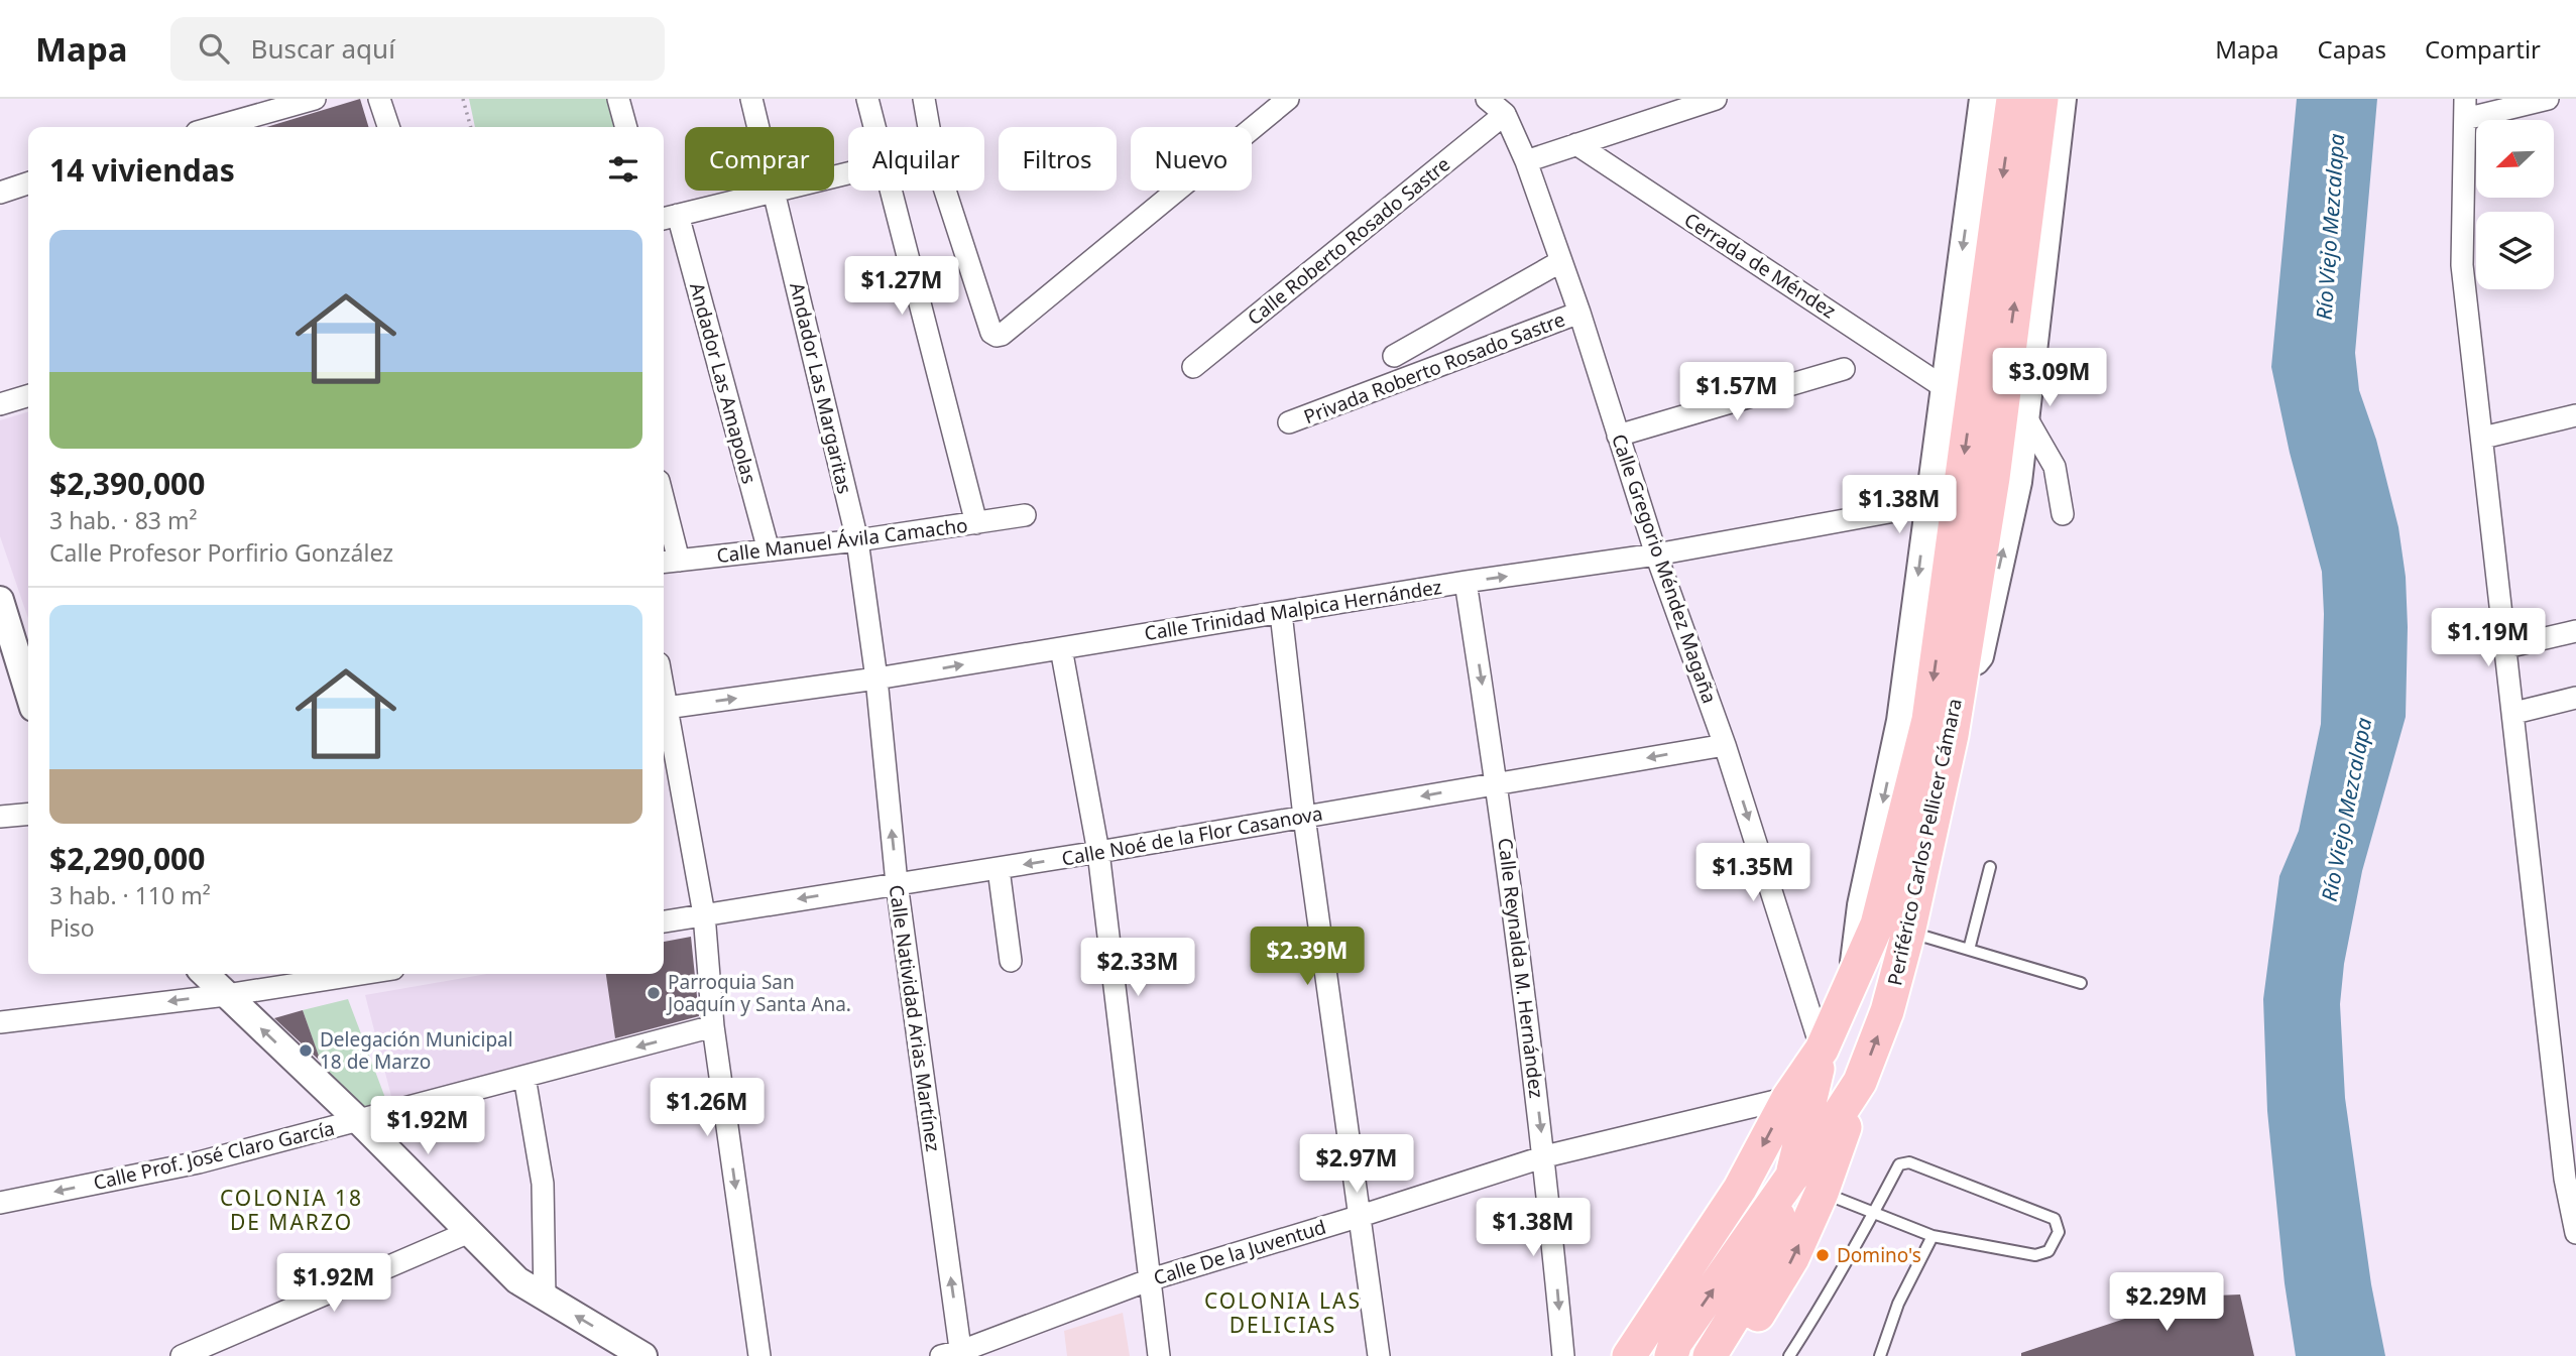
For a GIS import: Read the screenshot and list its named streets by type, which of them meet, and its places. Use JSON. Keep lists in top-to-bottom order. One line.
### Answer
{"streets":{"main road":["Periférico Carlos Pellicer Cámara"],"street":["Calle Roberto Rosado Sastre","Cerrada de Méndez","Privada Roberto Rosado Sastre","Andador Las Amapolas","Andador Las Margaritas","Calle Manuel Ávila Camacho","Calle Gregorio Méndez Magaña","Calle Trinidad Malpica Hernández","Calle Noé de la Flor Casanova","Calle Reynalda M. Hernández","Calle Natividad Arias Martínez","Calle Prof. José Claro García","Calle De la Juventud"]},"crossings":[["Calle Roberto Rosado Sastre","Calle Gregorio Méndez Magaña"],["Privada Roberto Rosado Sastre","Calle Gregorio Méndez Magaña"],["Andador Las Amapolas","Calle Manuel Ávila Camacho"],["Andador Las Margaritas","Calle Manuel Ávila Camacho"],["Andador Las Margaritas","Calle Trinidad Malpica Hernández"],["Andador Las Margaritas","Calle Natividad Arias Martínez"],["Calle Gregorio Méndez Magaña","Calle Trinidad Malpica Hernández"],["Calle Gregorio Méndez Magaña","Calle Noé de la Flor Casanova"],["Calle Gregorio Méndez Magaña","Periférico Carlos Pellicer Cámara"],["Calle Trinidad Malpica Hernández","Calle Reynalda M. Hernández"],["Calle Trinidad Malpica Hernández","Calle Natividad Arias Martínez"],["Calle Noé de la Flor Casanova","Calle Reynalda M. Hernández"],["Calle Noé de la Flor Casanova","Calle Natividad Arias Martínez"],["Periférico Carlos Pellicer Cámara","Calle De la Juventud"],["Calle Reynalda M. Hernández","Calle De la Juventud"],["Calle Natividad Arias Martínez","Calle De la Juventud"]],"one_way":["Calle Trinidad Malpica Hernández","Calle Noé de la Flor Casanova","Calle Natividad Arias Martínez"],"districts":["COLONIA 18 DE MARZO","COLONIA LAS DELICIAS"],"water":["Río Viejo Mezcalapa"],"places":["Parroquia San Joaquín y Santa Ana.","Delegación Municipal 18 de Marzo","Domino's"],"north":"bottom left","page":{"header":"Mapa","search":"Buscar aquí","nav":["Mapa","Capas","Compartir"],"chip":["Comprar","Alquilar","Filtros","Nuevo"],"heading":"14 viviendas","list":[{"name":"$2,390,000","note":"3 hab. · 83 m² · Calle Profesor Porfirio González"},{"name":"$2,290,000","note":"3 hab. · 110 m² · Piso"}],"price":["$1.27M","$3.09M","$1.57M","$1.38M","$1.19M","$1.35M","$2.39M","$2.33M","$1.26M","$1.92M","$2.97M","$1.38M","$1.92M","$2.29M"]}}
